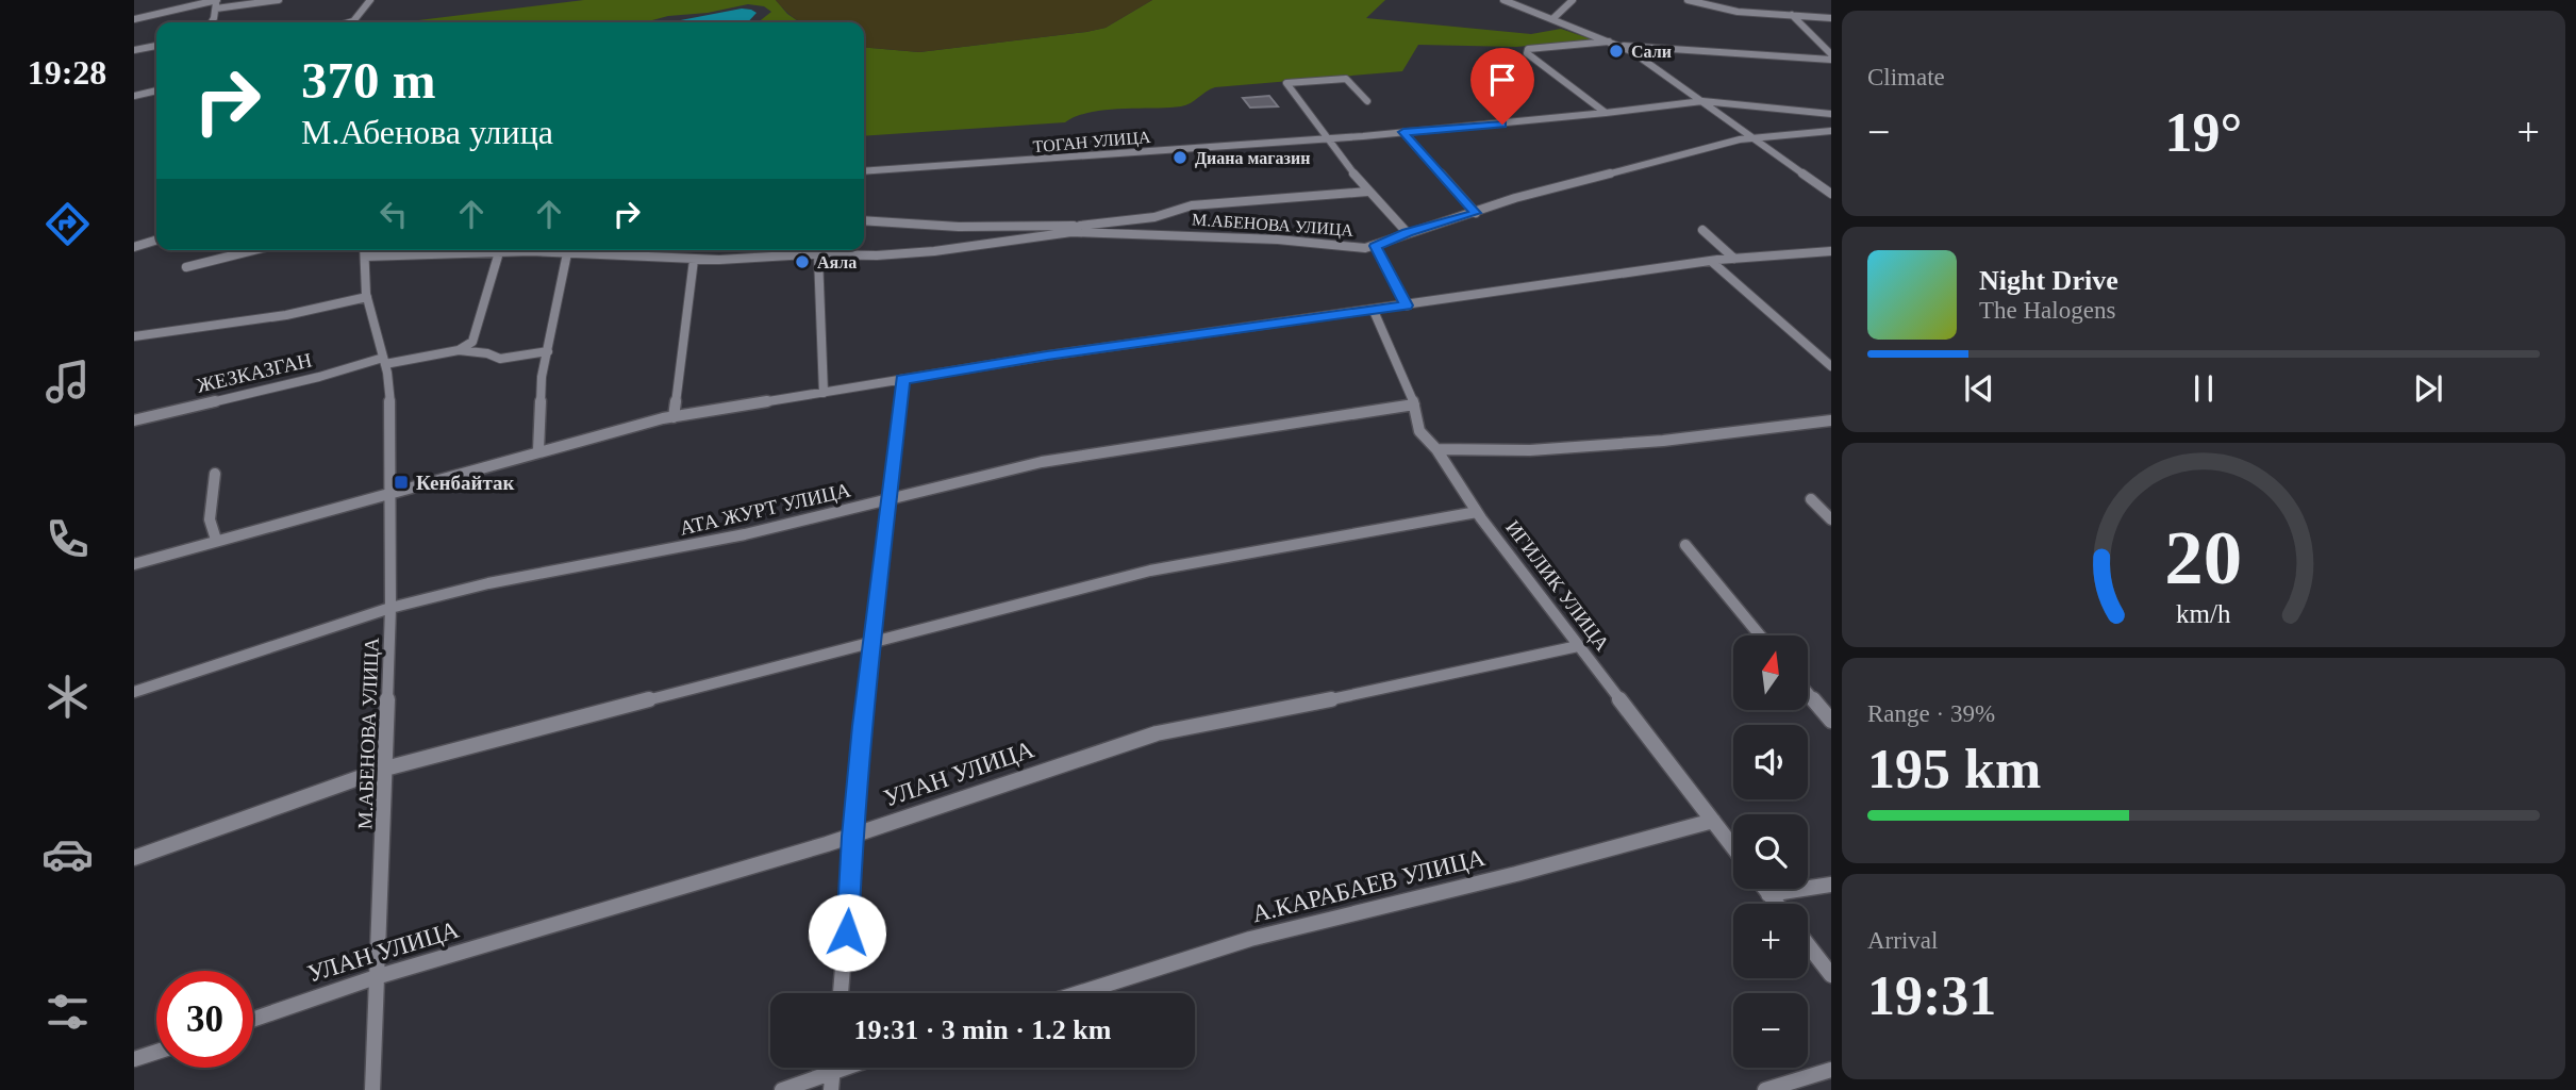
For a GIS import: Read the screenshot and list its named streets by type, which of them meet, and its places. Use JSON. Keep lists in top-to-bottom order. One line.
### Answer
{"streets":{"street":["ТОГАН УЛИЦА","М.АБЕНОВА УЛИЦА","ЖЕЗКАЗГАН","АТА ЖУРТ УЛИЦА","ИГИЛИК УЛИЦА","УЛАН УЛИЦА","А.КАРАБАЕВ УЛИЦА"]},"crossings":[["М.АБЕНОВА УЛИЦА","ЖЕЗКАЗГАН"],["М.АБЕНОВА УЛИЦА","АТА ЖУРТ УЛИЦА"],["М.АБЕНОВА УЛИЦА","УЛАН УЛИЦА"],["АТА ЖУРТ УЛИЦА","ИГИЛИК УЛИЦА"],["ИГИЛИК УЛИЦА","УЛАН УЛИЦА"],["ИГИЛИК УЛИЦА","А.КАРАБАЕВ УЛИЦА"]],"places":{"other":["Сали","Диана магазин","Аяла"],"transit":["Кенбайтак"]},"north":"top","page":{"tabs":"19:28","tile":["Climate",["Range · 39%","195 km"],["Arrival","19:31"]],"turn":["370 m","М.Абенова улица"],"heat":["−","19°","+"],"song":["Night Drive","The Halogens"],"map_buttons":["+","−"],"limit":"30","trip":"19:31 · 3 min · 1.2 km","gauge":["20","km/h"]}}
